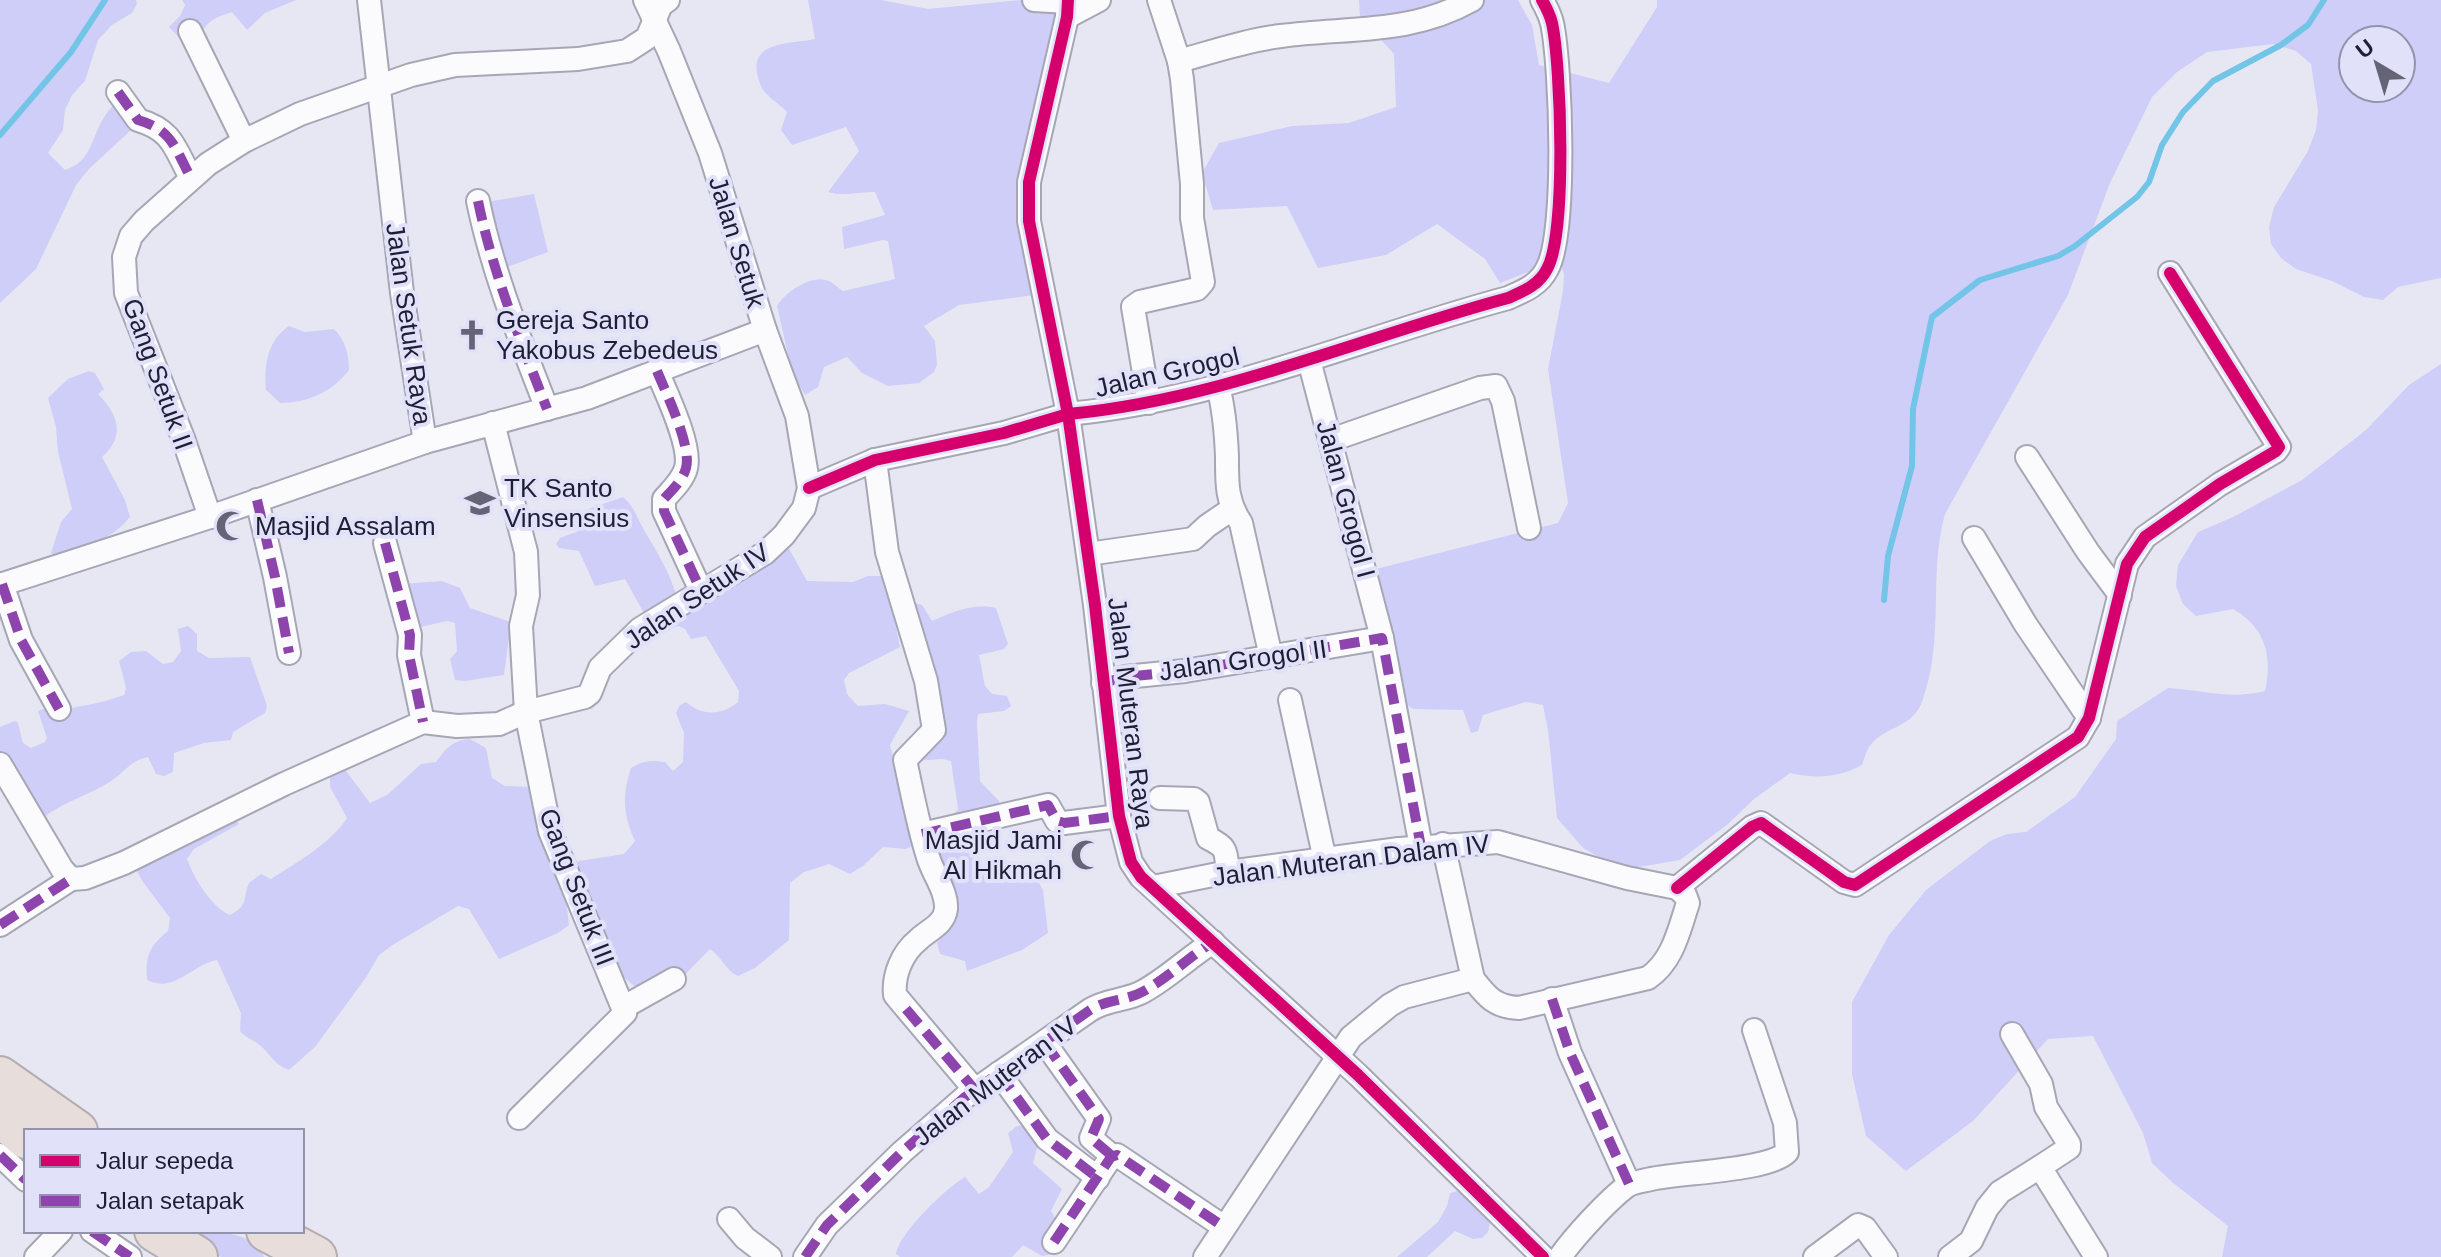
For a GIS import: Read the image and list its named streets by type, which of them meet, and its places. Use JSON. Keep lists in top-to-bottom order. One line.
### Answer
{"streets":{"street":["Jalan Setuk","Jalan Setuk Raya","Jalan Grogol","Gang Setuk II","Jalan Grogol I","Jalan Setuk IV","Jalan Grogol II","Jalan Muteran Raya","Jalan Muteran Dalam IV","Gang Setuk III","Jalan Muteran IV"]},"crossings":[["Jalan Setuk","Jalan Setuk Raya"],["Jalan Setuk","Gang Setuk II"],["Jalan Setuk","Gang Setuk III"],["Jalan Setuk Raya","Gang Setuk II"],["Jalan Grogol","Jalan Grogol I"],["Jalan Grogol","Jalan Muteran Raya"],["Jalan Grogol I","Jalan Grogol II"],["Jalan Grogol I","Jalan Muteran Dalam IV"],["Jalan Setuk IV","Gang Setuk III"],["Jalan Grogol II","Jalan Muteran Raya"],["Jalan Muteran Raya","Jalan Muteran Dalam IV"],["Jalan Muteran Raya","Jalan Muteran IV"]],"places":{"church":["Gereja Santo Yakobus Zebedeus"],"school or university":["TK Santo Vinsensius"],"mosque":["Masjid Assalam","Masjid Jami Al Hikmah"]},"legend":["Jalur sepeda","Jalan setapak"],"north":"top left"}
